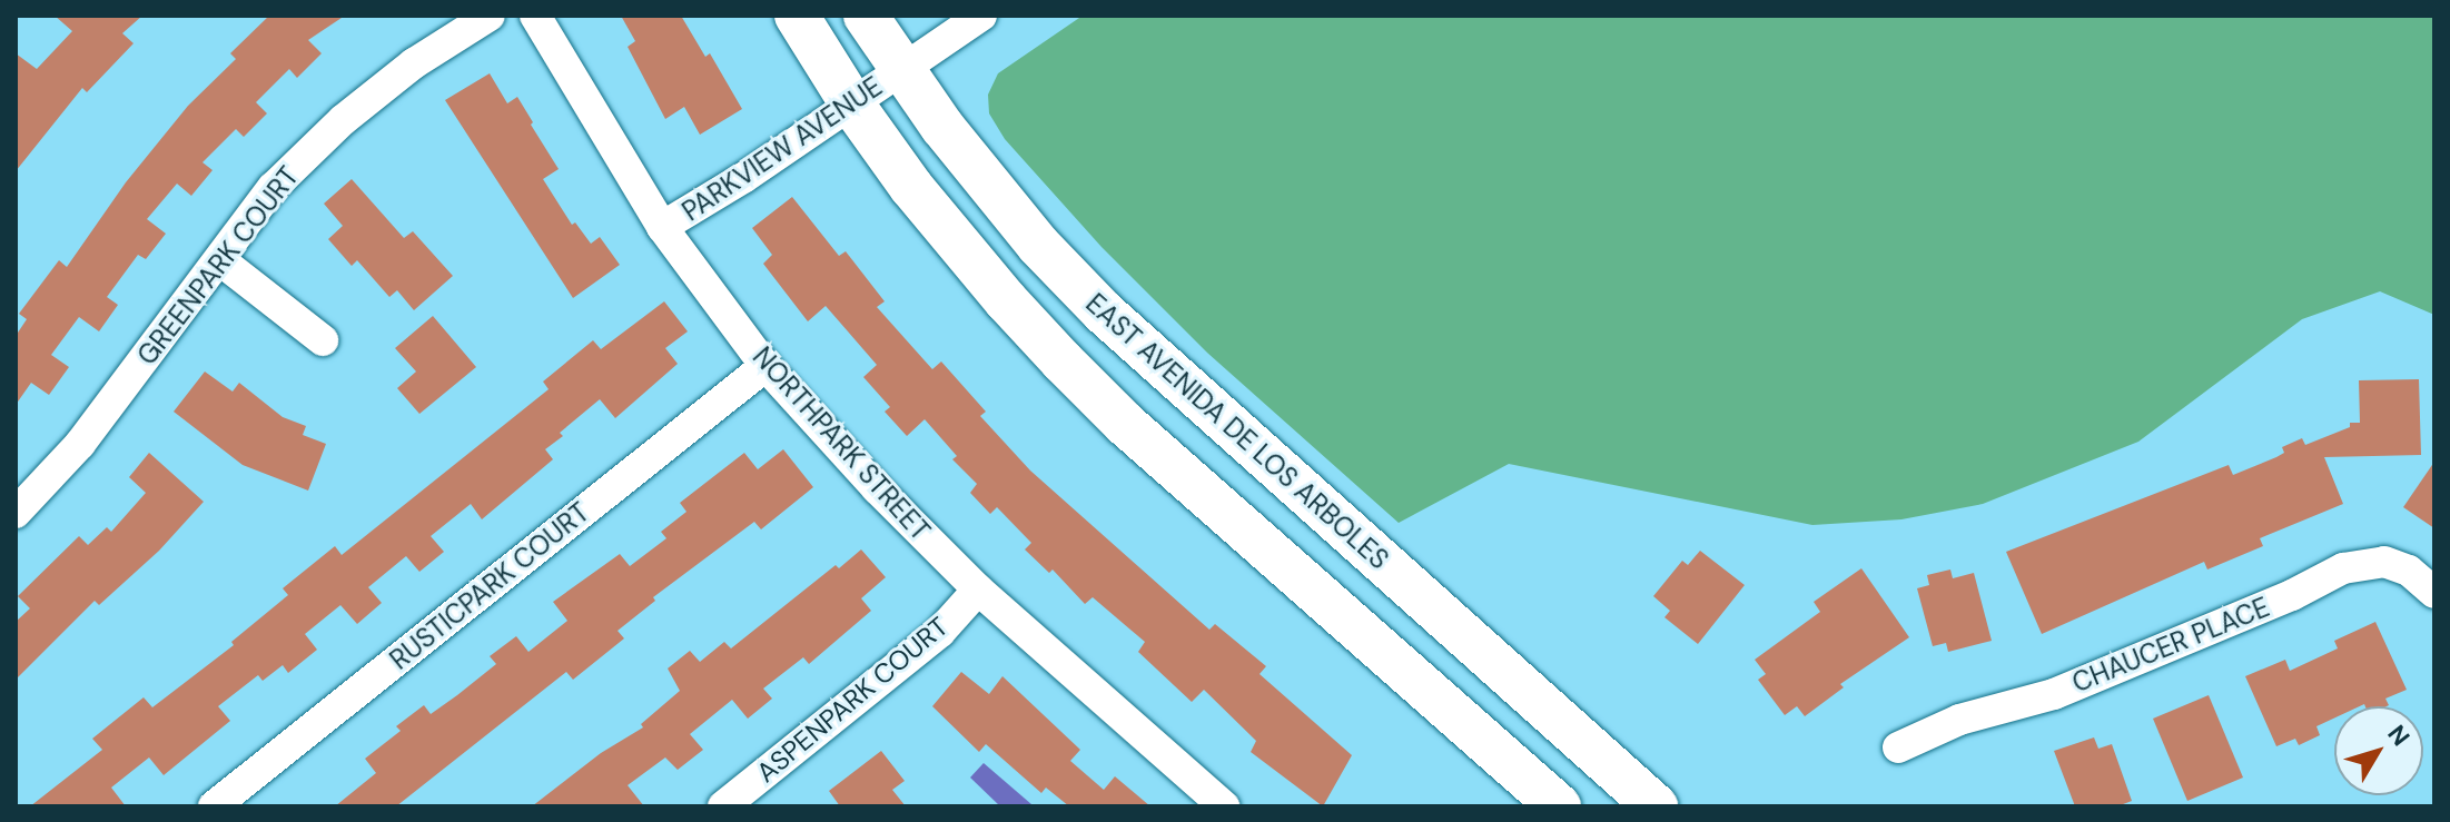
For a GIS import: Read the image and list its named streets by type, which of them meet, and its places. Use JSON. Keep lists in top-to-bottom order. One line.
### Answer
{"streets":{"main road":["EAST AVENIDA DE LOS ARBOLES"],"street":["PARKVIEW AVENUE","GREENPARK COURT","NORTHPARK STREET","RUSTICPARK COURT","CHAUCER PLACE","ASPENPARK COURT"]},"crossings":[["PARKVIEW AVENUE","EAST AVENIDA DE LOS ARBOLES"],["PARKVIEW AVENUE","NORTHPARK STREET"],["NORTHPARK STREET","RUSTICPARK COURT"],["NORTHPARK STREET","ASPENPARK COURT"]],"north":"top right"}
